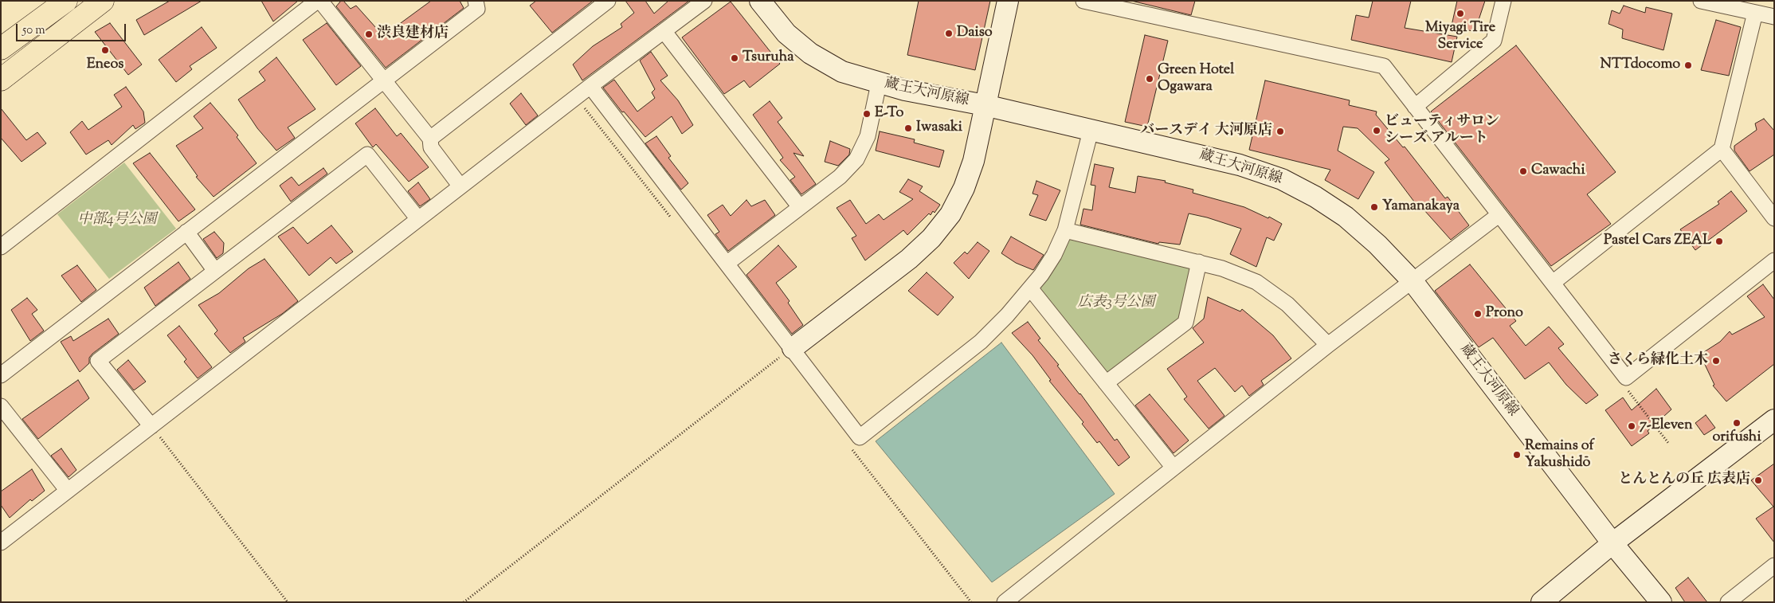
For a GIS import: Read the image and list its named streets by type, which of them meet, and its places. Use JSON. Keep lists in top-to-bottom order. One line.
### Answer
{"streets":{"main road":["蔵王大河原線"]},"parks":["中部4号公園","広表3号公園"],"places":["Miyagi Tire Service","Daiso","渋良建材店","Eneos","Tsuruha","NTTdocomo","Green Hotel Ogawara","E-To","Iwasaki","ビューティサロン シーズ アルート","バースデイ 大河原店","Cawachi","Yamanakaya","Pastel Cars ZEAL","Prono","さくら緑化土木","orifushi","7-Eleven","Remains of Yakushidō","とんとんの丘 広表店"],"scale_bar":"50 m"}
